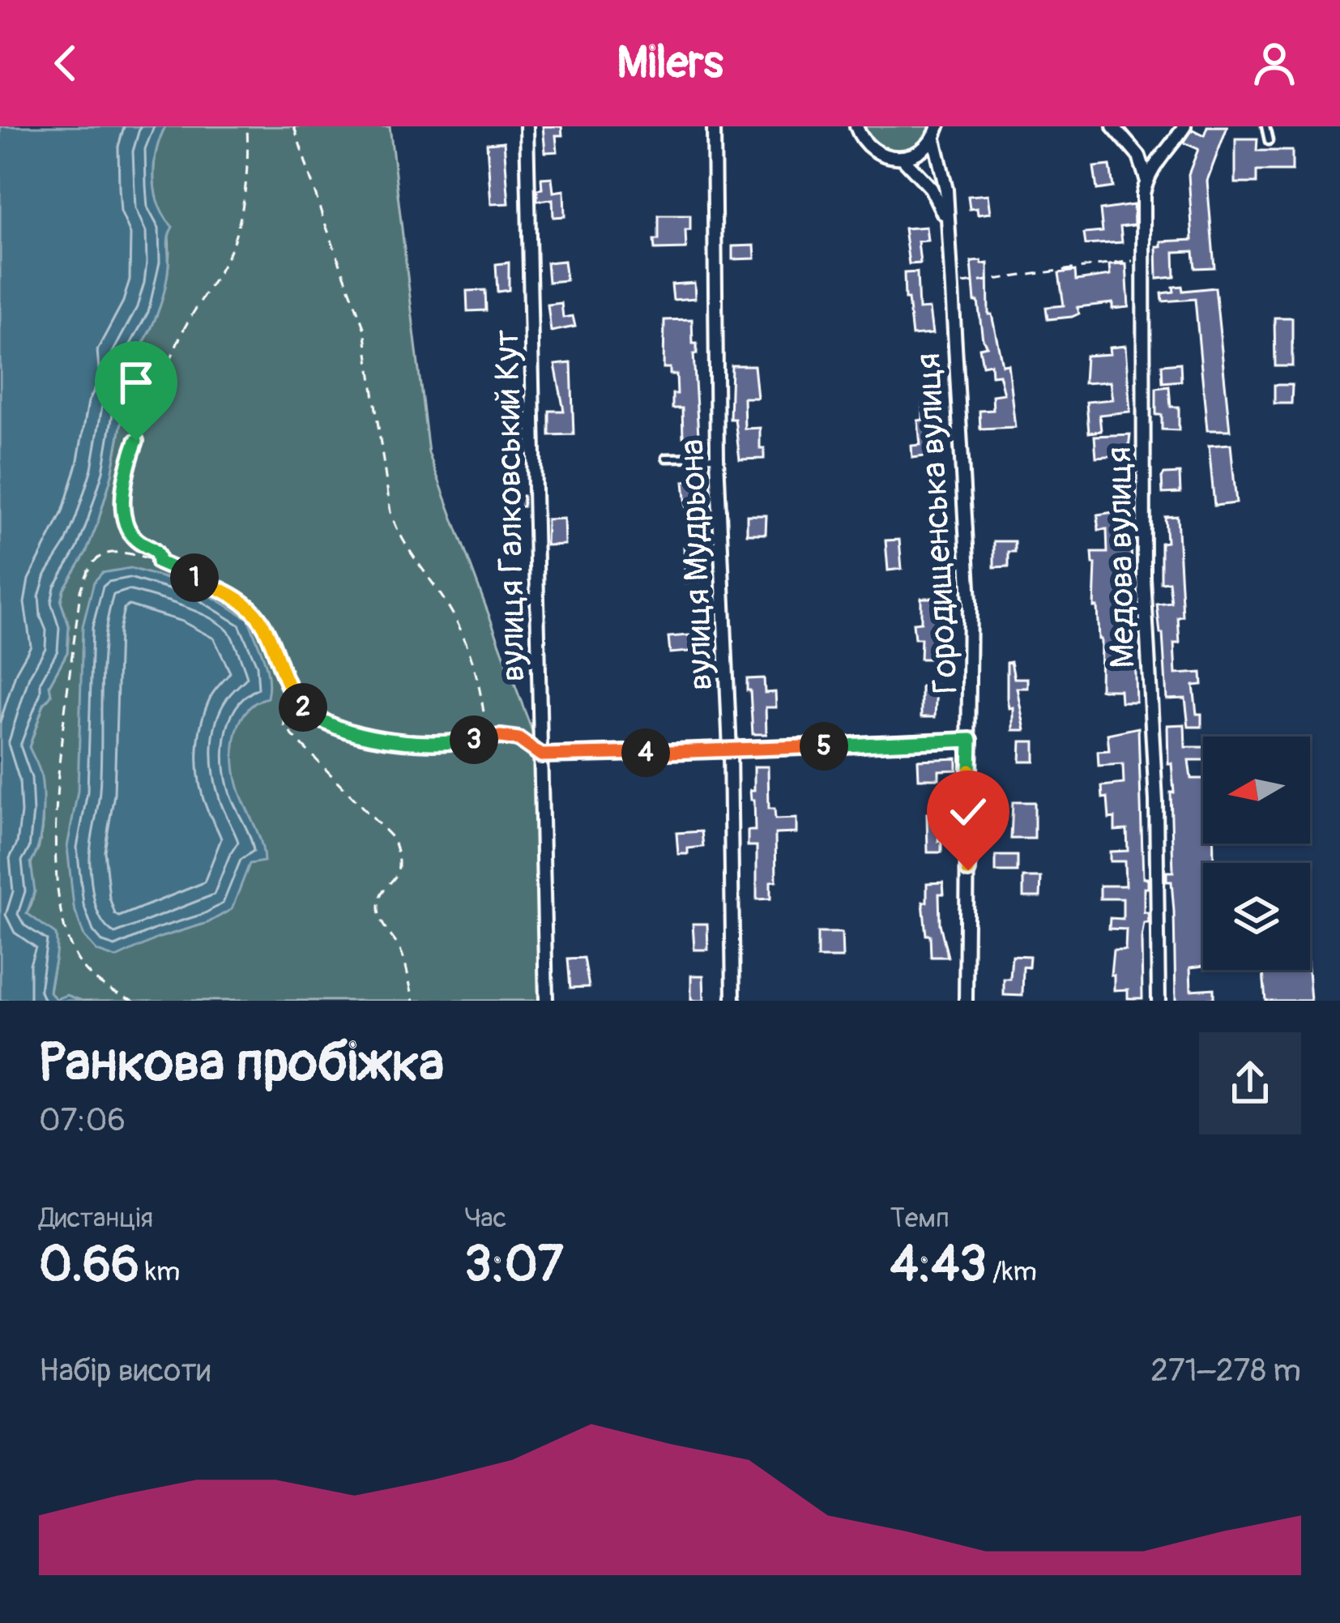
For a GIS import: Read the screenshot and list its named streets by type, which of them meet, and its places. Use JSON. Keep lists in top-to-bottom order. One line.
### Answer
{"streets":{"street":["вулиця Галковський Кут","Городищенська вулиця","Медова вулиця","вулиця Мудрьона"]},"north":"left","page":{"header":"Milers","pins":["1","2","3","5","4"],"heading":["Ранкова пробіжка","07:06"],"stats":[["Дистанція","0.66 km"],["Час","3:07"],["Темп","4:43 /km"]],"chart":["Набір висоти","271–278 m"]}}
